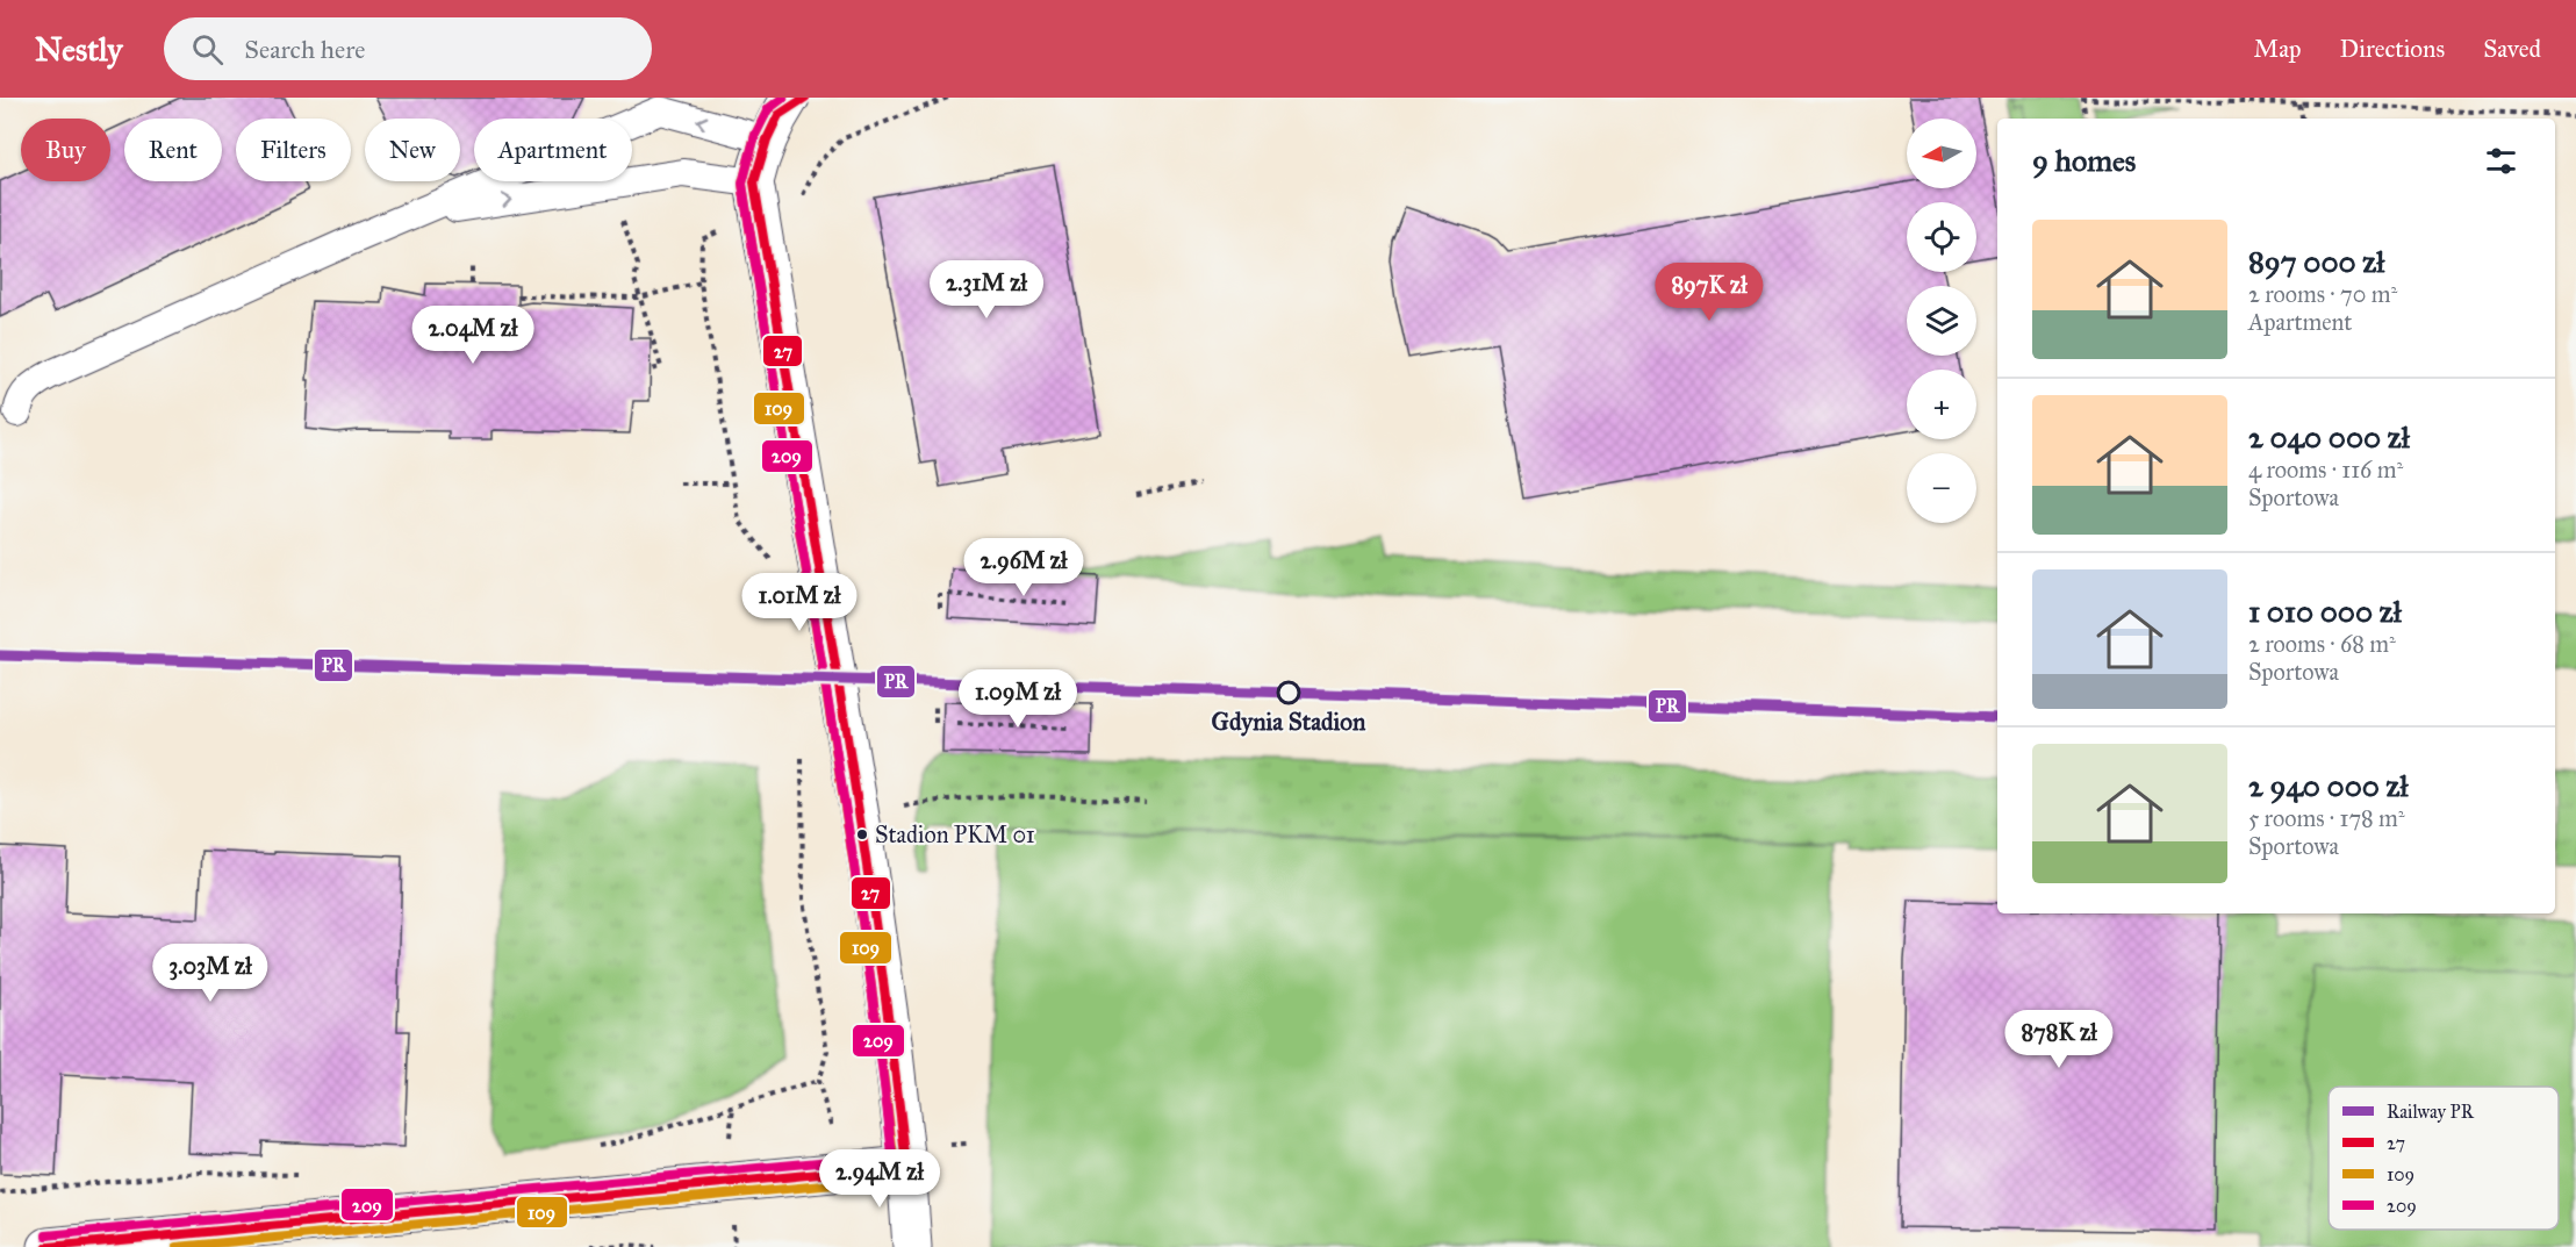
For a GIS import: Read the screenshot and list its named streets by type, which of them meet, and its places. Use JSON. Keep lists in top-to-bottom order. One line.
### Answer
{"places":["Gdynia Stadion","Stadion PKM 01"],"lines":["transit line 27","transit line 109","transit line 209","rail line PR"],"legend":["Railway PR","27","109","209"],"north":"left","page":{"header":"Nestly","search":"Search here","nav":["Map","Directions","Saved"],"map_buttons":["+","−"],"chip":["Buy","Rent","Filters","New","Apartment"],"heading":"9 homes","list":[{"name":"897 000 zł","note":"2 rooms · 70 m² · Apartment"},{"name":"2 040 000 zł","note":"4 rooms · 116 m² · Sportowa"},{"name":"1 010 000 zł","note":"2 rooms · 68 m² · Sportowa"},{"name":"2 940 000 zł","note":"5 rooms · 178 m² · Sportowa"}],"price":["2.31M zł","897K zł","2.04M zł","2.96M zł","1.01M zł","1.09M zł","3.03M zł","878K zł","2.94M zł"]}}
